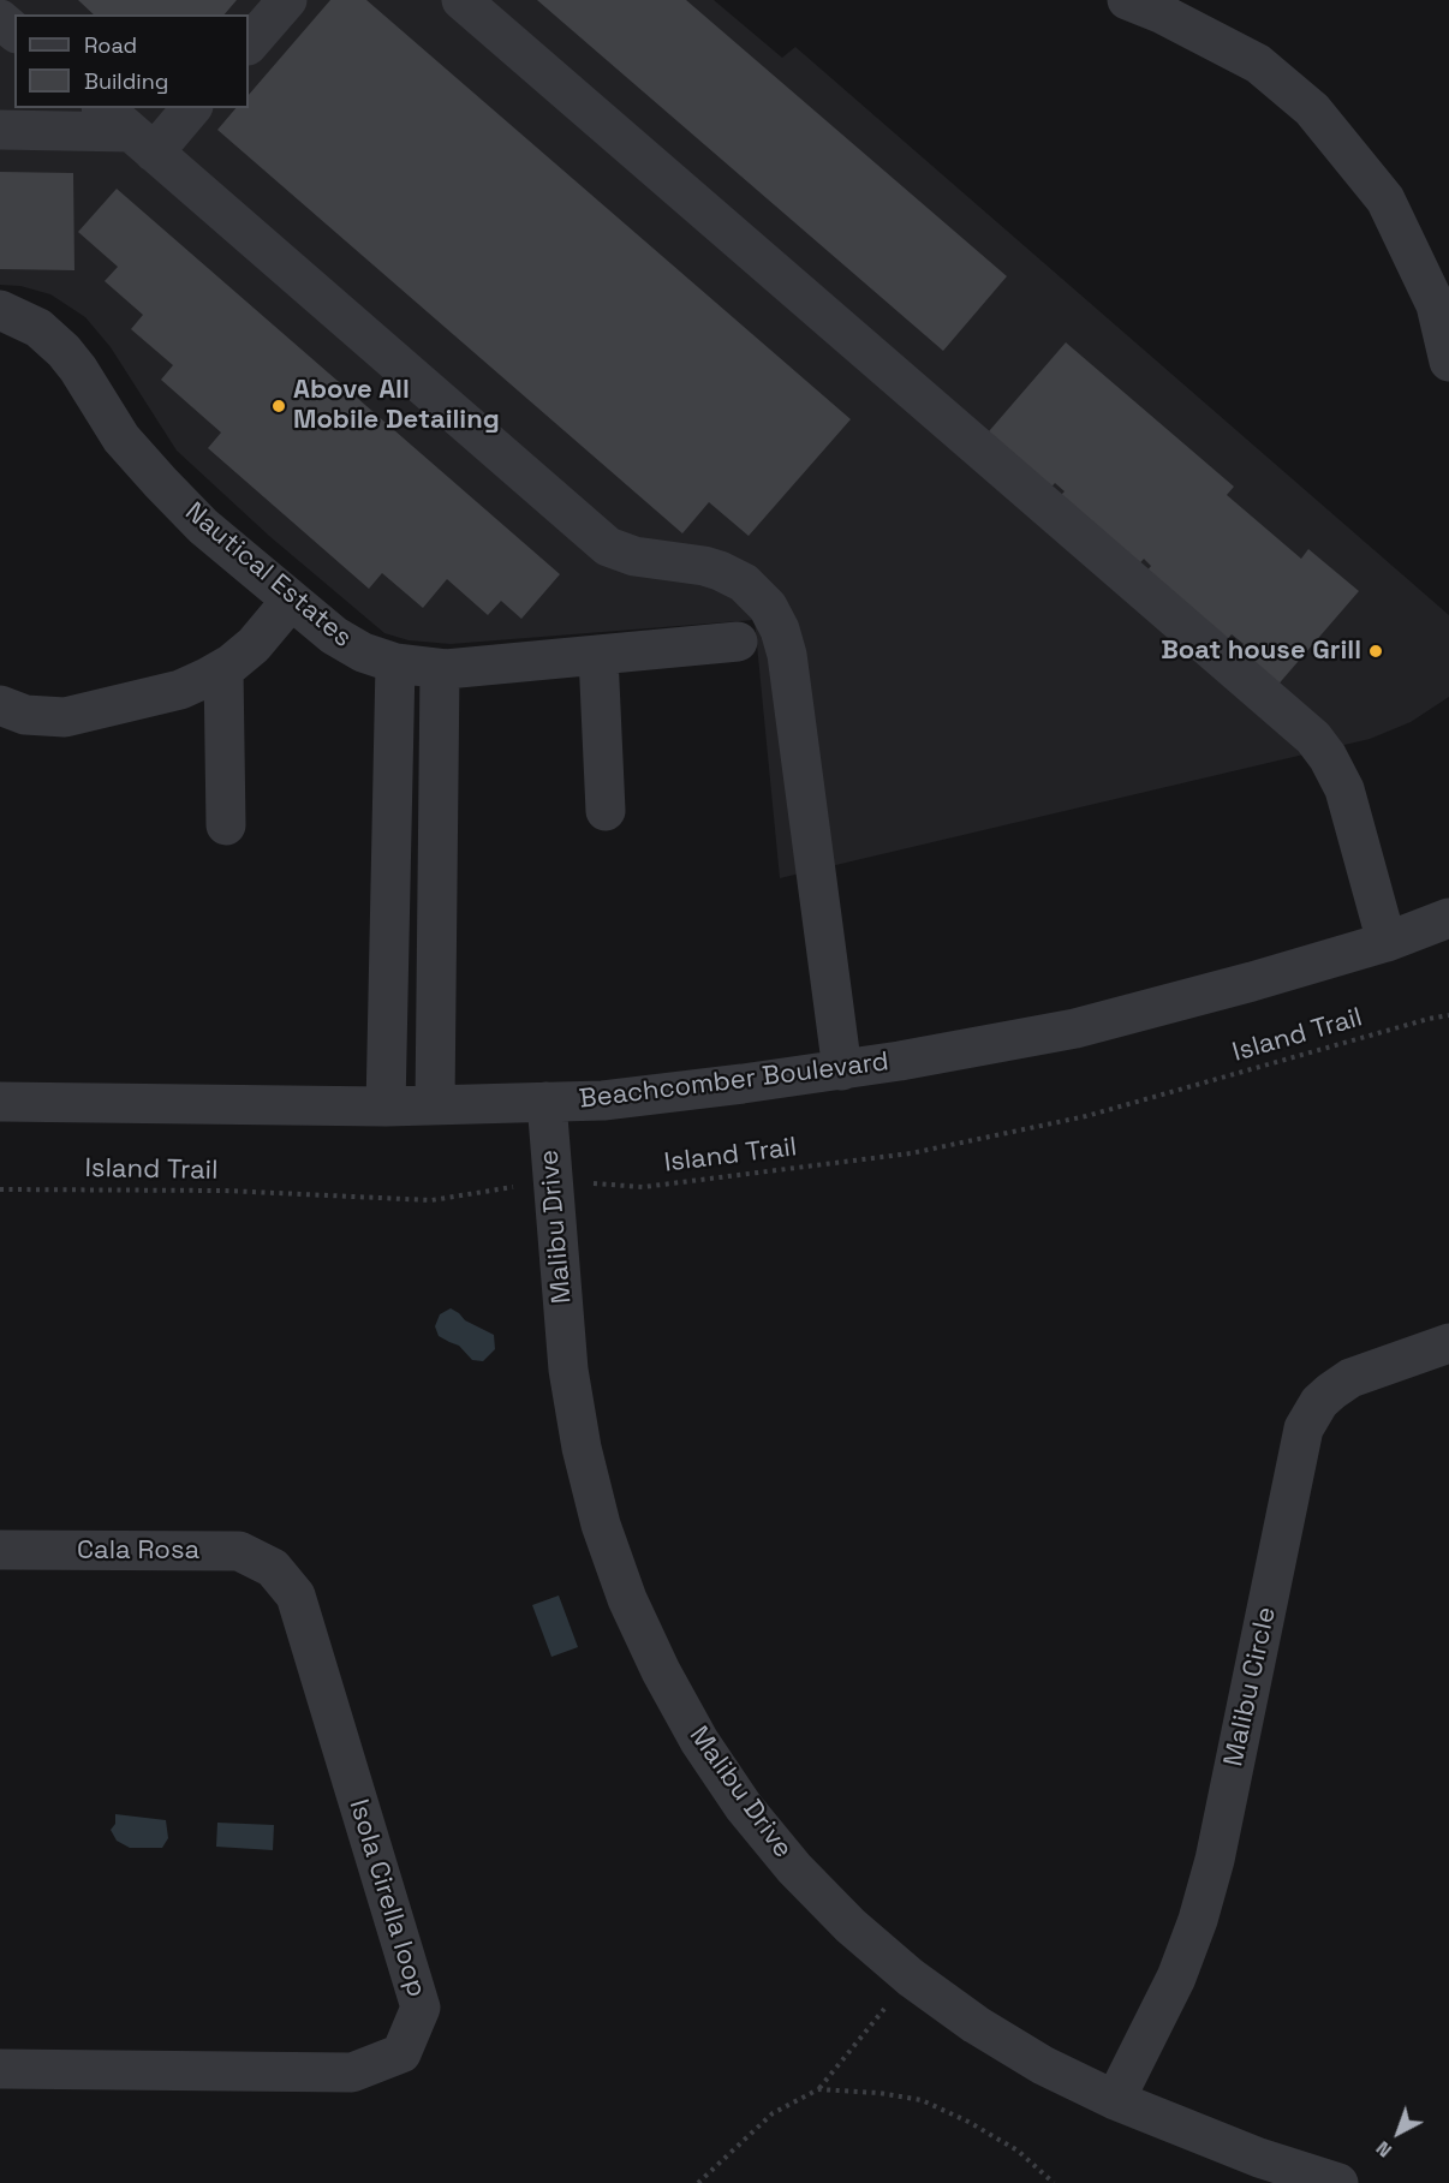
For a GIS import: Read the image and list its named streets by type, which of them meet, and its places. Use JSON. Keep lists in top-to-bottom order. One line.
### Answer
{"streets":{"street":["Nautical Estates","Beachcomber Boulevard","Malibu Drive","Cala Rosa","Malibu Circle","Isola Cirella loop"],"path":["Island Trail"]},"crossings":[["Island Trail","Malibu Drive"],["Beachcomber Boulevard","Malibu Drive"],["Malibu Drive","Malibu Circle"],["Cala Rosa","Isola Cirella loop"]],"places":["Above All Mobile Detailing","Boat house Grill"],"legend":["Road","Building"],"north":"bottom left"}
